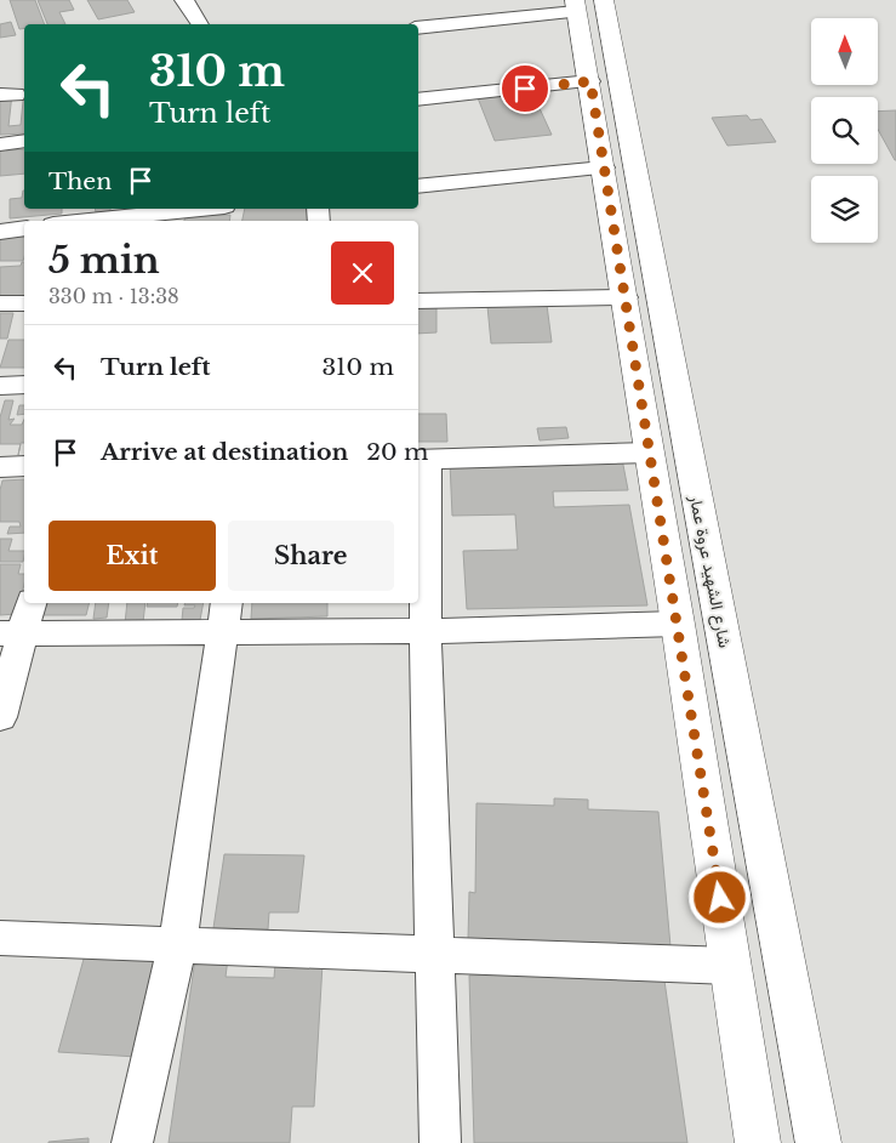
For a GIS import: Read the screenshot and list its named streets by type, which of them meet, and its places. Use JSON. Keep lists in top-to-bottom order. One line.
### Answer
{"streets":{"street":["شارع الشهيد عروة عمار"]},"north":"top","page":{"turn":["310 m","Turn left"],"then":"Then","heading":["5 min","330 m · 13:38"],"list":[{"name":"Turn left","value":"310 m"},{"name":"Arrive at destination","value":"20 m"}],"buttons":["Exit","Share"]}}
